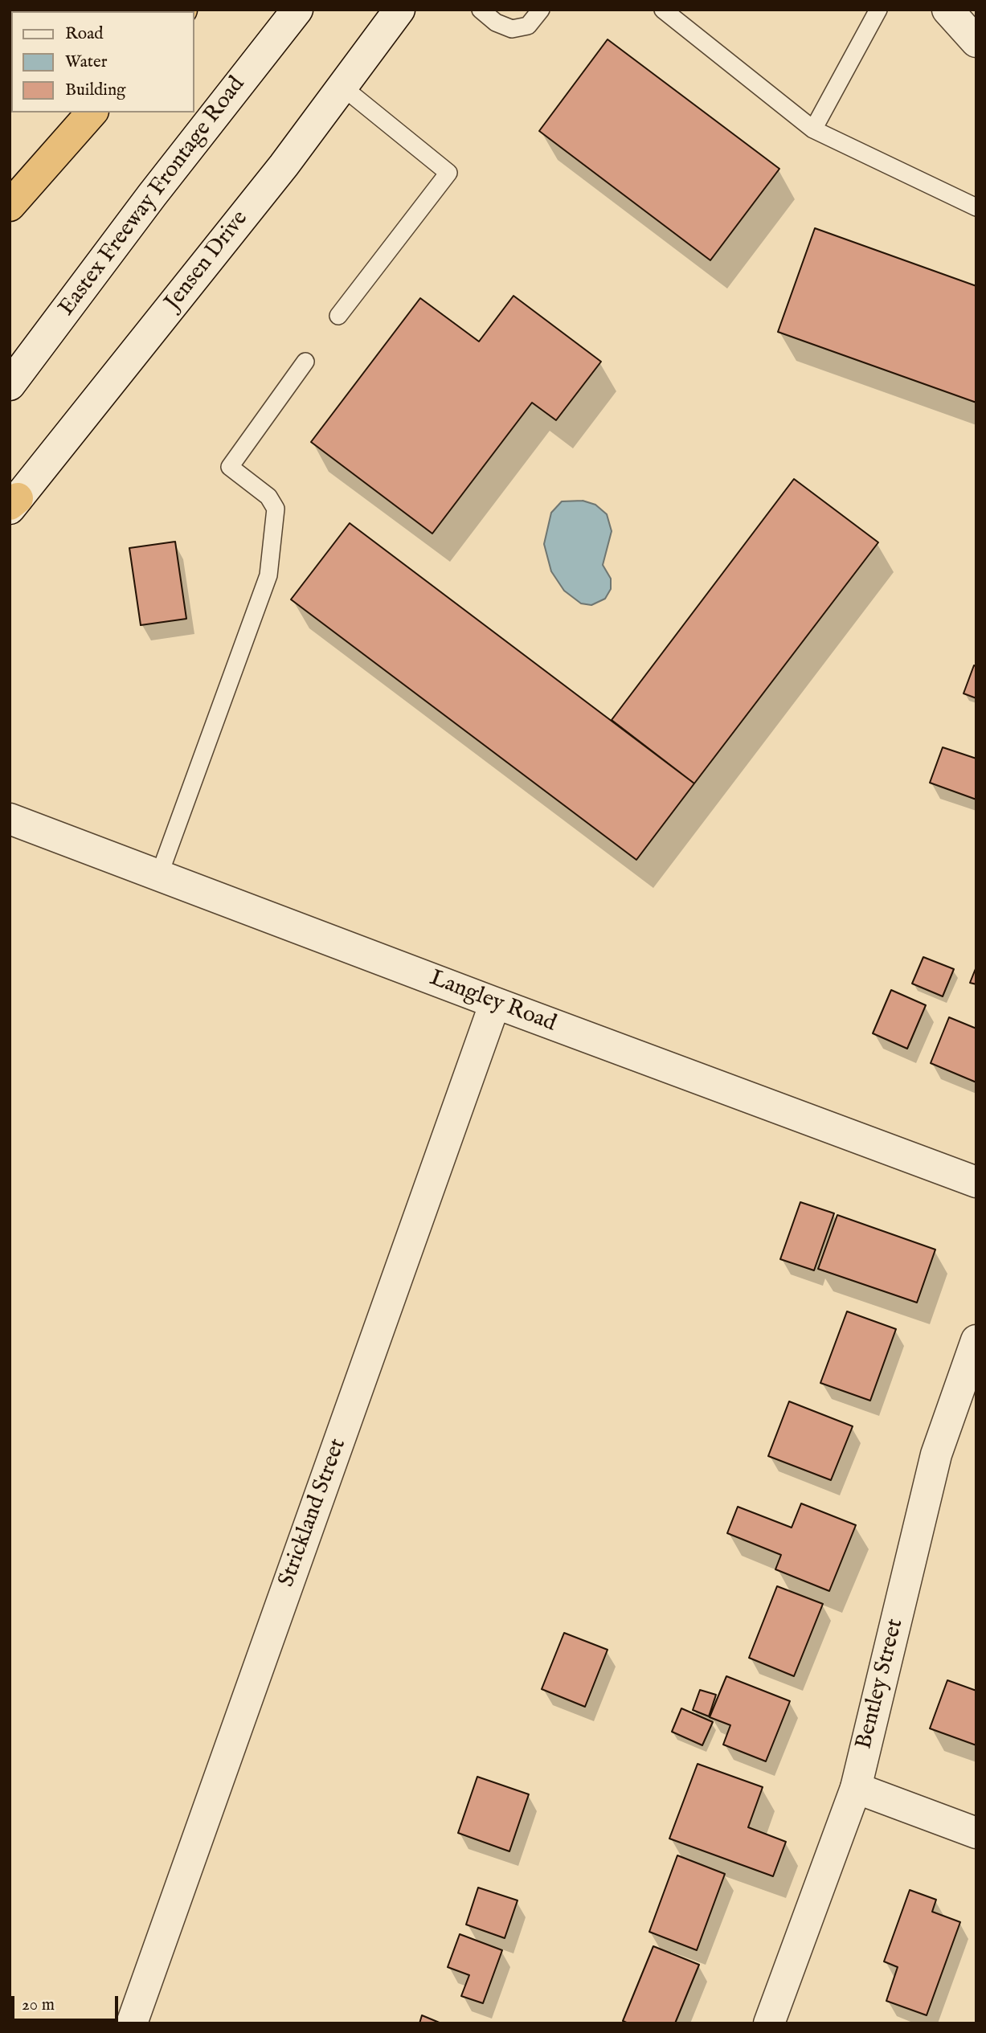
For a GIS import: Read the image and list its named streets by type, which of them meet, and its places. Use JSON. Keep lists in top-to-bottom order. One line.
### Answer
{"streets":{"street":["Eastex Freeway Frontage Road","Jensen Drive","Langley Road","Strickland Street","Bentley Street"]},"crossings":[["Langley Road","Strickland Street"]],"legend":["Road","Water","Building"],"scale_bar":"20 m"}
